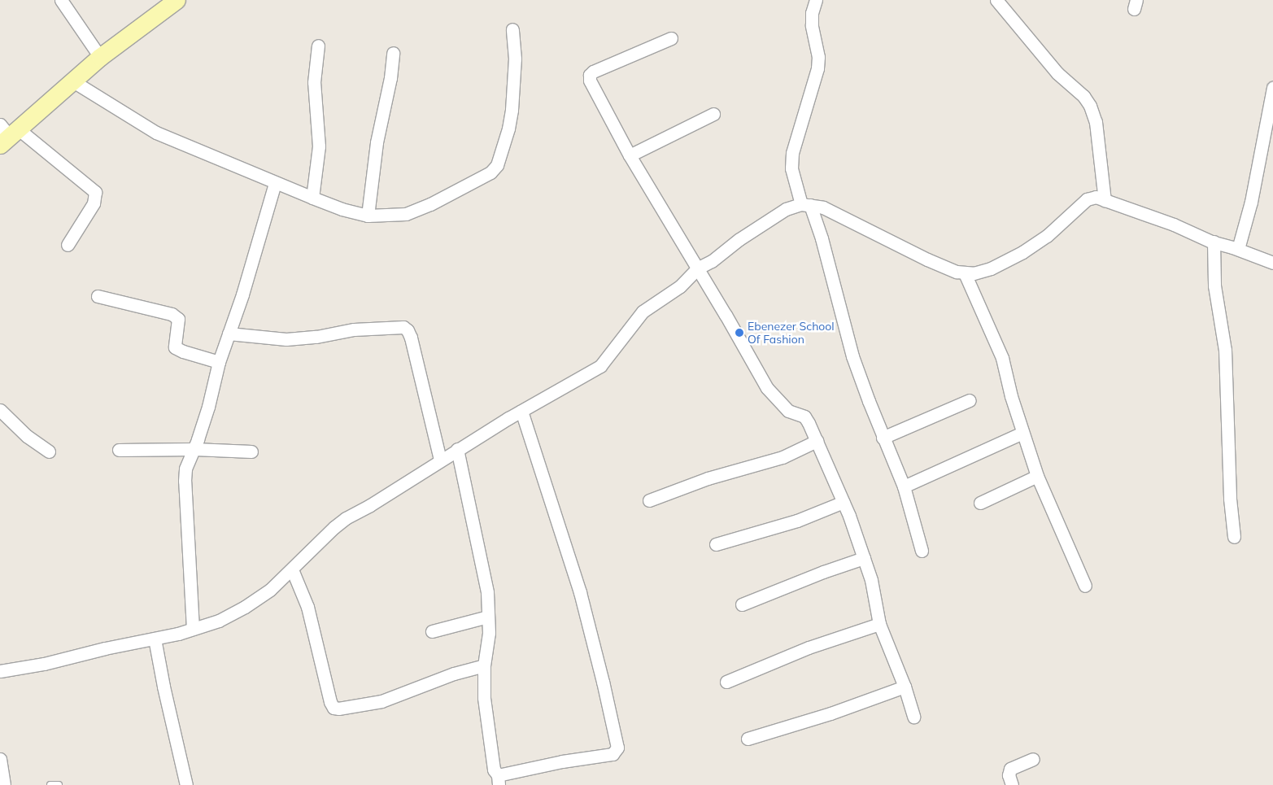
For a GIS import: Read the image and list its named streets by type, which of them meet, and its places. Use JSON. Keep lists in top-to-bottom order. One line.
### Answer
{"places":["Ebenezer School Of Fashion"]}
